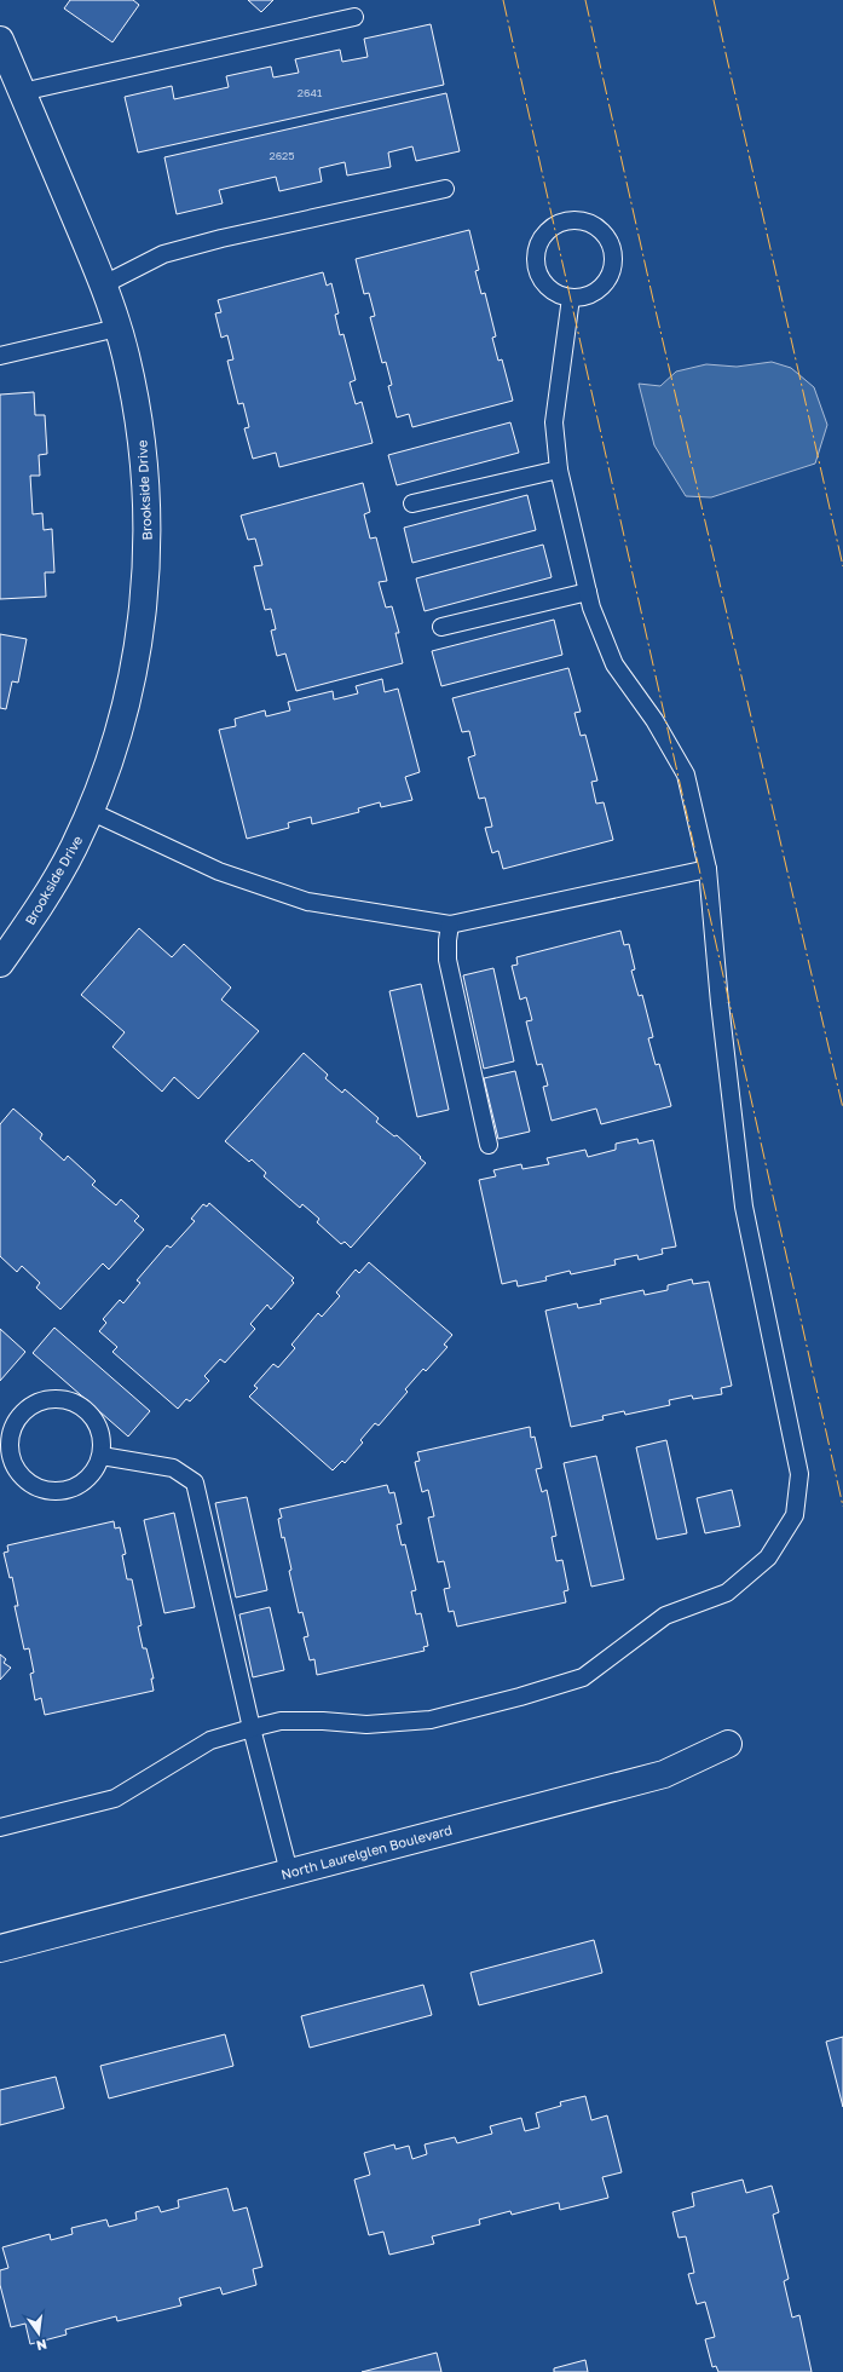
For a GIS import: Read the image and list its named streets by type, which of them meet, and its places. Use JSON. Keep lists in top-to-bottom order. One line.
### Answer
{"streets":{"street":["Brookside Drive","North Laurelglen Boulevard"]},"house_numbers":["2641","2625"],"north":"bottom"}
